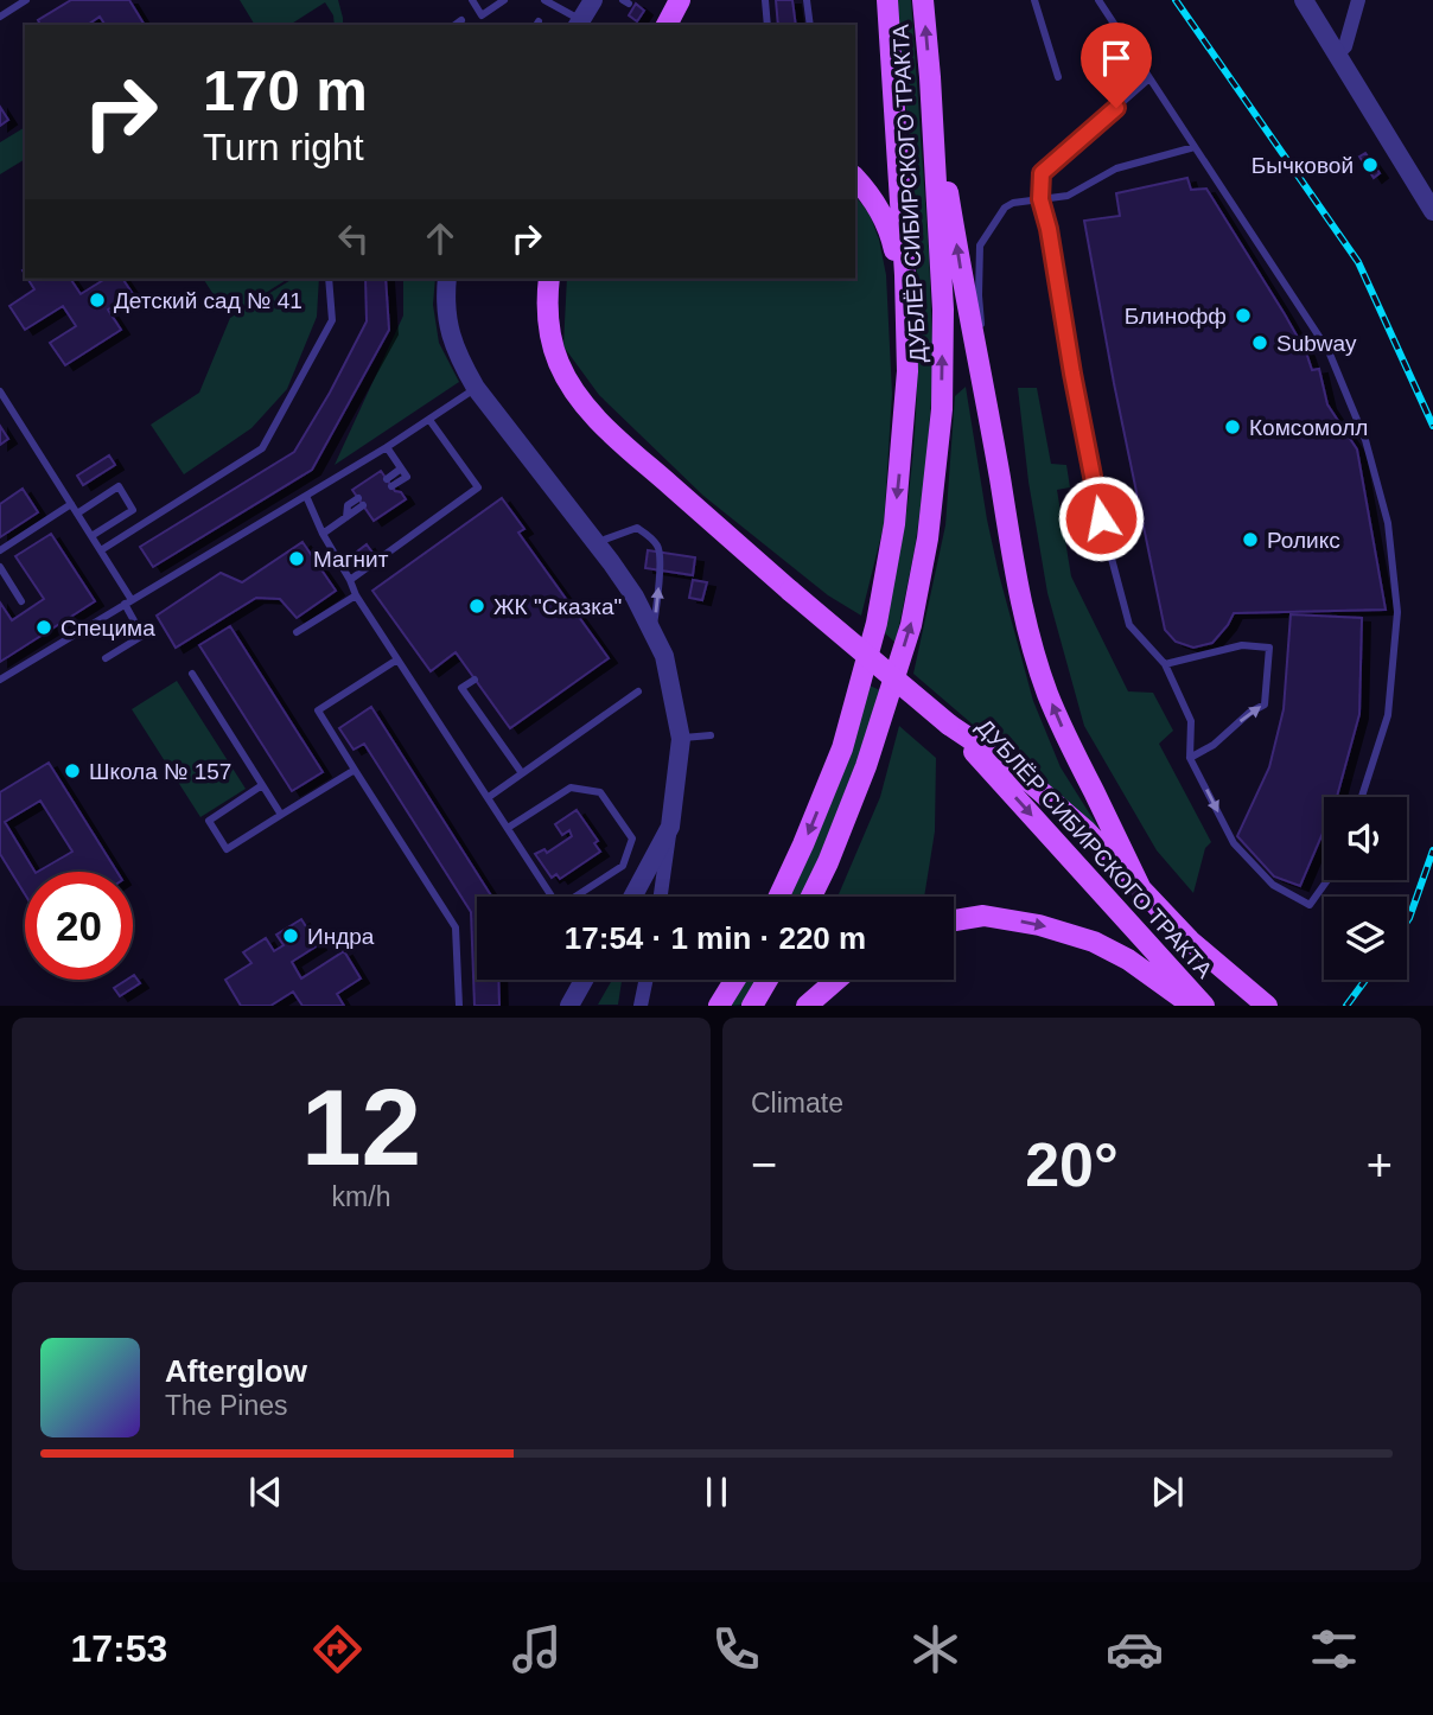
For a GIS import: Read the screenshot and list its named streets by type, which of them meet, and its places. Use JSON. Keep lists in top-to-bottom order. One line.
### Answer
{"streets":{"main road":["ДУБЛЁР СИБИРСКОГО ТРАКТА"]},"places":["Бычковой","Детский сад № 41","Блинофф","Subway","Комсомолл","Роликс","Магнит","ЖК \"Сказка\"","Специма","Школа № 157","Индра"],"page":{"turn":["170 m","Turn right"],"limit":"20","trip":"17:54 · 1 min · 220 m","tile":[["12","km/h"],"Climate"],"heat":["−","20°","+"],"song":["Afterglow","The Pines"],"tabs":"17:53"}}
